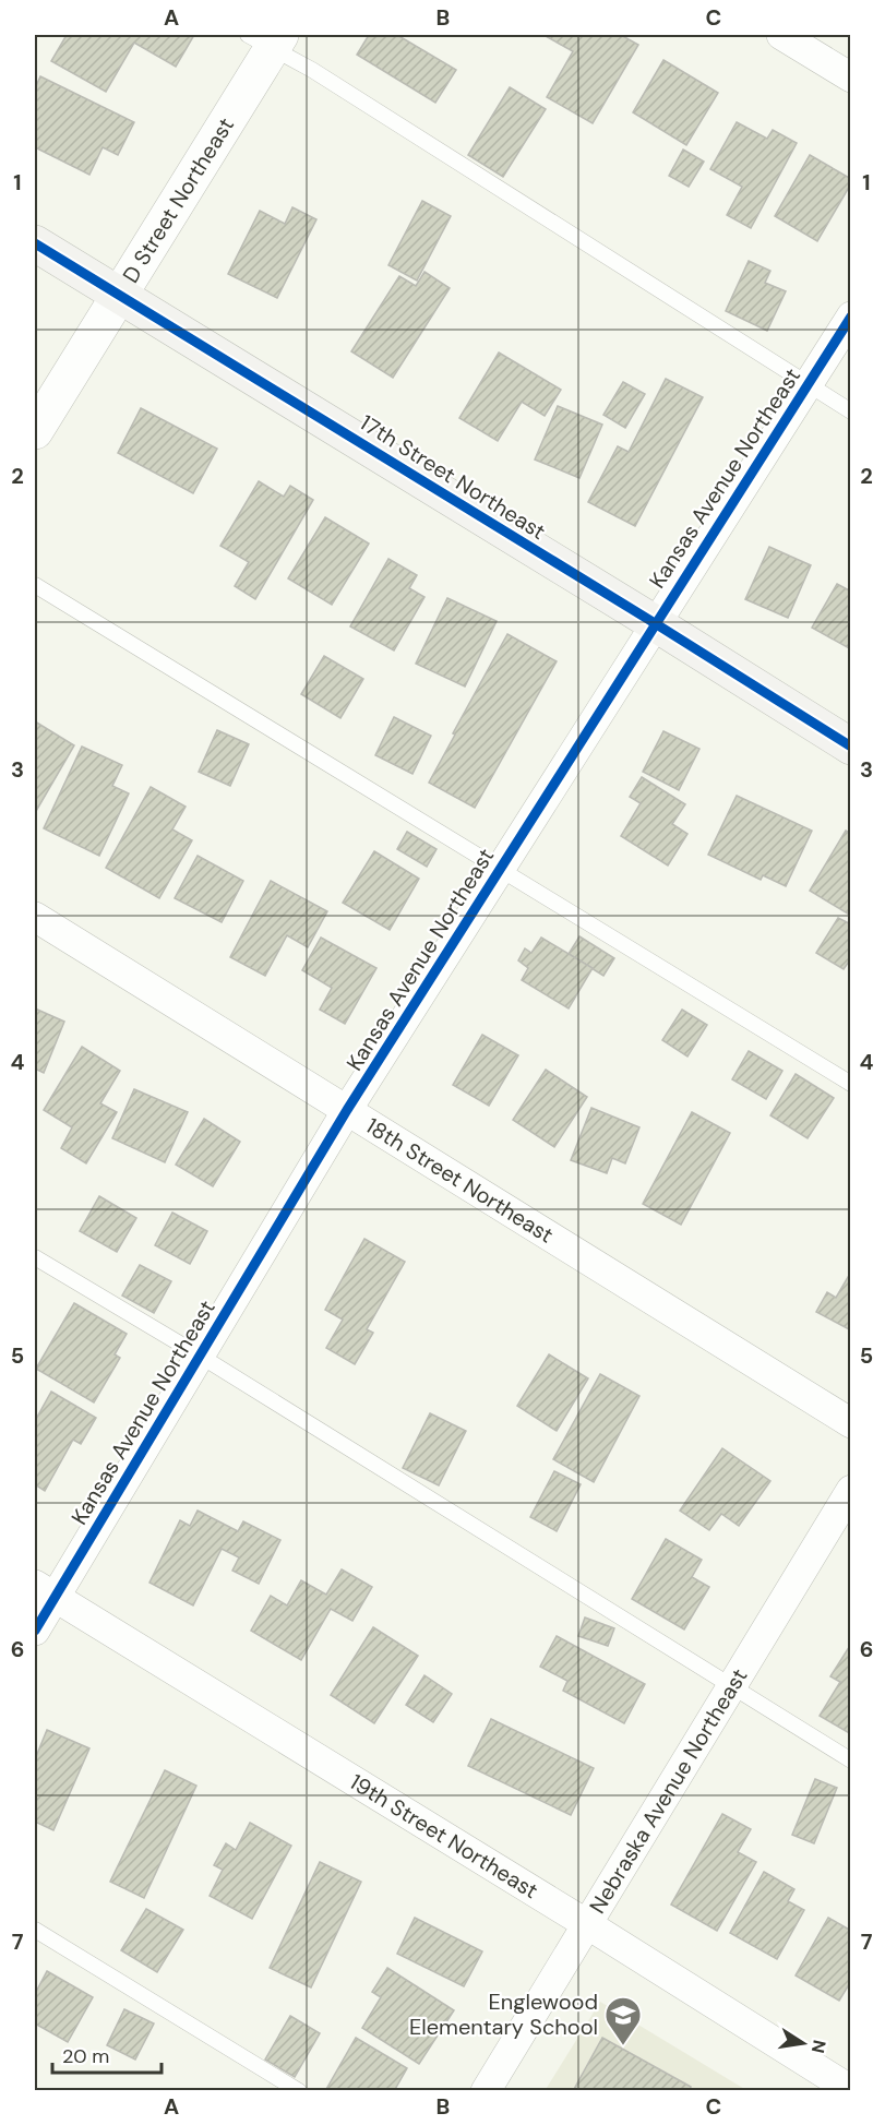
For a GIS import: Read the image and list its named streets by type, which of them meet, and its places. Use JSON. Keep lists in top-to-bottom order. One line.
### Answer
{"streets":{"main road":["17th Street Northeast"],"street":["D Street Northeast","Kansas Avenue Northeast","18th Street Northeast","Nebraska Avenue Northeast","19th Street Northeast"]},"crossings":[["D Street Northeast","17th Street Northeast"],["17th Street Northeast","Kansas Avenue Northeast"],["Kansas Avenue Northeast","18th Street Northeast"],["Kansas Avenue Northeast","19th Street Northeast"],["Nebraska Avenue Northeast","19th Street Northeast"]],"places":{"school or university":["Englewood Elementary School"]},"scale_bar":"20 m","north":"right","grid":{"columns":["A","B","C"],"rows":["1","2","3","4","5","6","7"]}}
